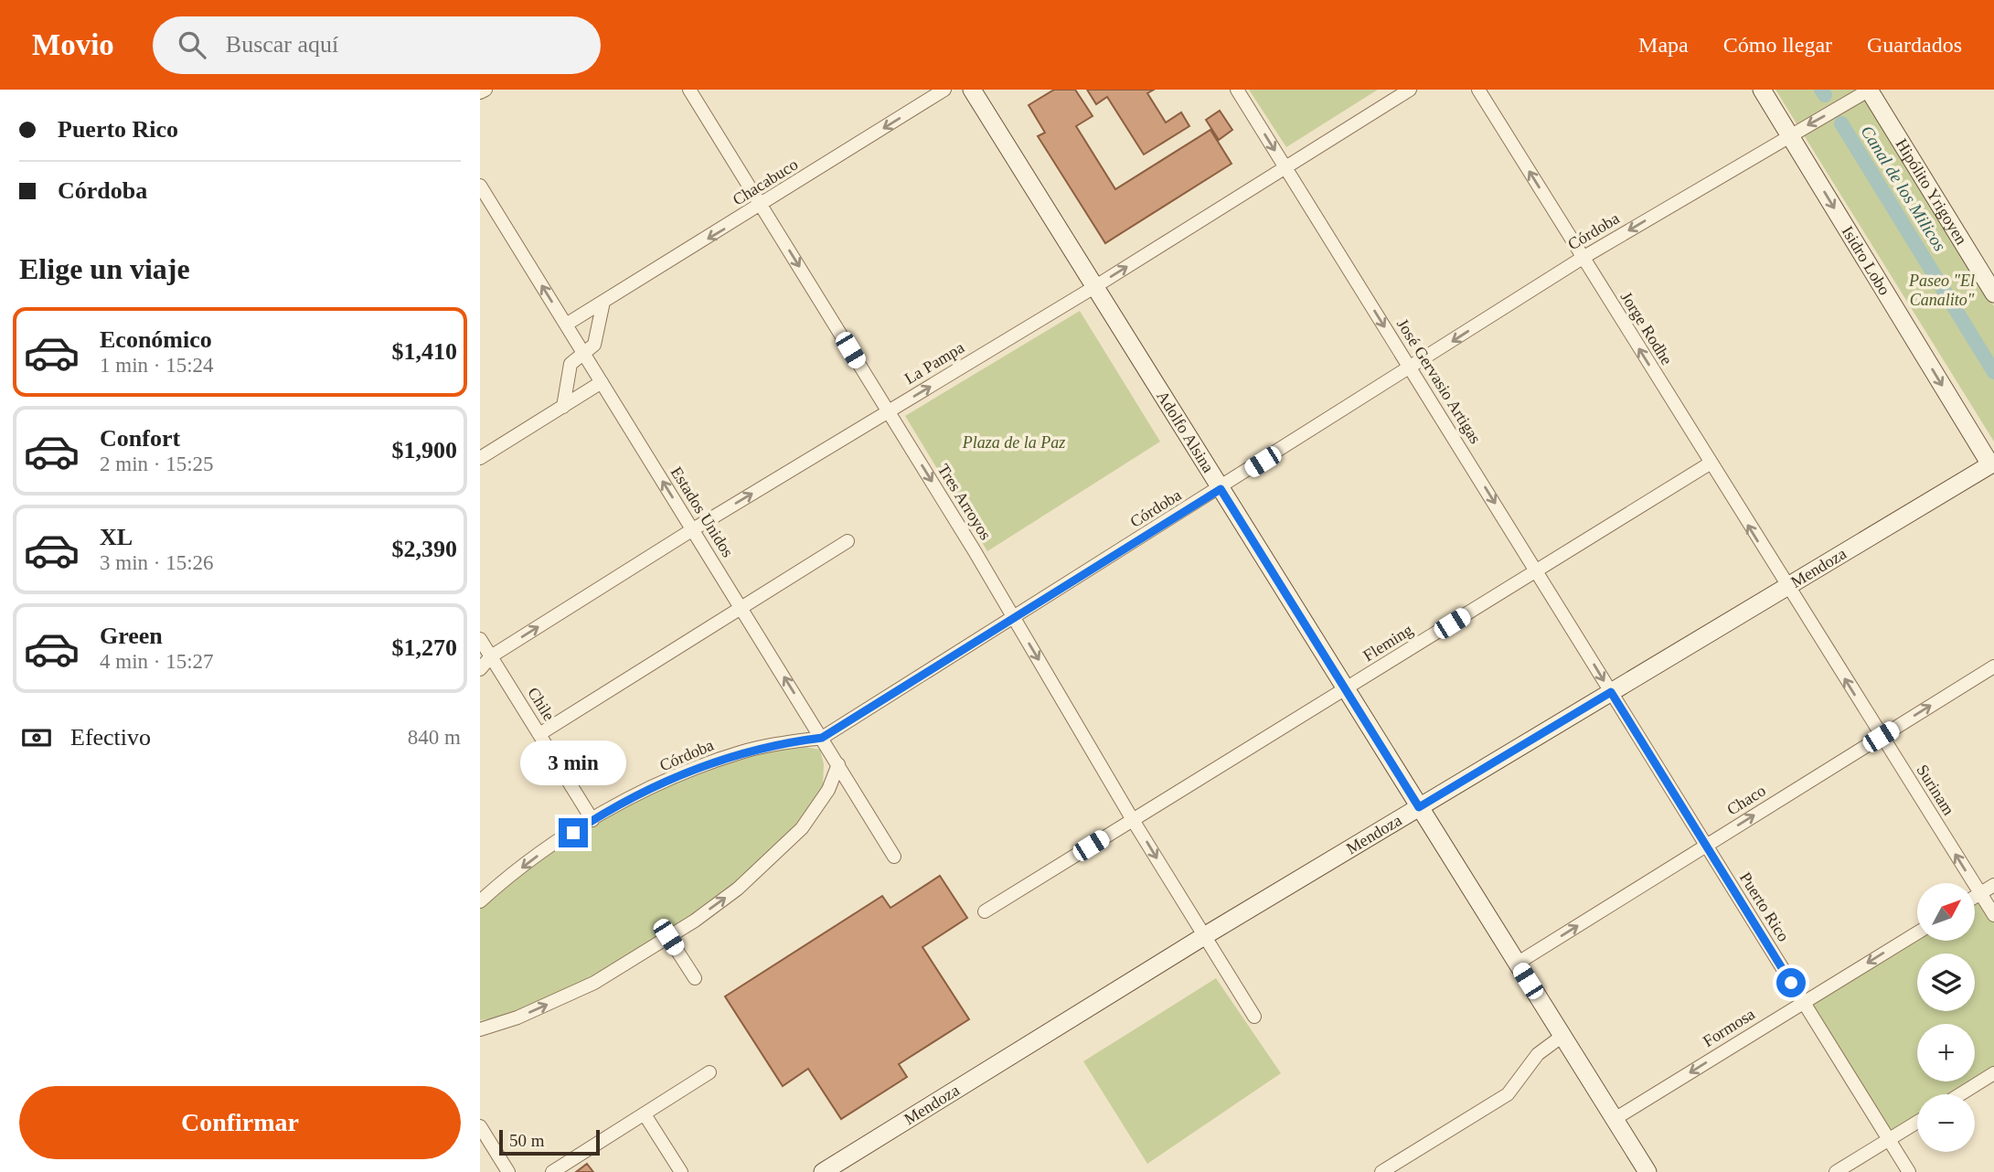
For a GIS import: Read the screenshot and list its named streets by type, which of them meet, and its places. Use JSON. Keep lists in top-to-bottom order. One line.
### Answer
{"streets":{"main road":["Hipólito Yrigoyen","Isidro Lobo","Adolfo Alsina","Mendoza"],"street":["Chacabuco","Córdoba","Jorge Rodhe","La Pampa","José Gervasio Artigas","Tres Arroyos","Estados Unidos","Fleming","Chile","Surinam","Chaco","Puerto Rico","Formosa"]},"crossings":[["Chacabuco","Tres Arroyos"],["Chacabuco","Estados Unidos"],["Hipólito Yrigoyen","Córdoba"],["Córdoba","Isidro Lobo"],["Córdoba","Jorge Rodhe"],["Córdoba","José Gervasio Artigas"],["Córdoba","Adolfo Alsina"],["Córdoba","Tres Arroyos"],["Córdoba","Estados Unidos"],["Córdoba","Chile"],["Isidro Lobo","Mendoza"],["Jorge Rodhe","Mendoza"],["Jorge Rodhe","Fleming"],["Jorge Rodhe","Surinam"],["La Pampa","José Gervasio Artigas"],["La Pampa","Adolfo Alsina"],["La Pampa","Tres Arroyos"],["La Pampa","Estados Unidos"],["La Pampa","Chile"],["José Gervasio Artigas","Mendoza"],["José Gervasio Artigas","Fleming"],["José Gervasio Artigas","Puerto Rico"],["Adolfo Alsina","Mendoza"],["Adolfo Alsina","Fleming"],["Adolfo Alsina","Chaco"],["Adolfo Alsina","Formosa"],["Tres Arroyos","Mendoza"],["Tres Arroyos","Fleming"],["Mendoza","Surinam"],["Mendoza","Puerto Rico"],["Surinam","Chaco"],["Chaco","Puerto Rico"],["Puerto Rico","Formosa"]],"one_way":["Chacabuco","Córdoba","Isidro Lobo","Jorge Rodhe","José Gervasio Artigas","Tres Arroyos","Estados Unidos","Surinam","Chaco","Formosa"],"water":["Canal de los Milicos"],"parks":["Paseo \"El Canalito\"","Plaza de la Paz"],"scale_bar":"50 m","north":"top right","page":{"header":"Movio","search":"Buscar aquí","nav":["Mapa","Cómo llegar","Guardados"],"banner":["Puerto Rico","Córdoba"],"heading":"Elige un viaje","list":[{"name":"Económico","note":"1 min · 15:24","value":"$1,410"},{"name":"Confort","note":"2 min · 15:25","value":"$1,900"},{"name":"XL","note":"3 min · 15:26","value":"$2,390"},{"name":"Green","note":"4 min · 15:27","value":"$1,270"}],"pay":["Efectivo","840 m"],"bubble":"3 min","map_buttons":["+","−"],"buttons":"Confirmar","scale":"50 m"}}
